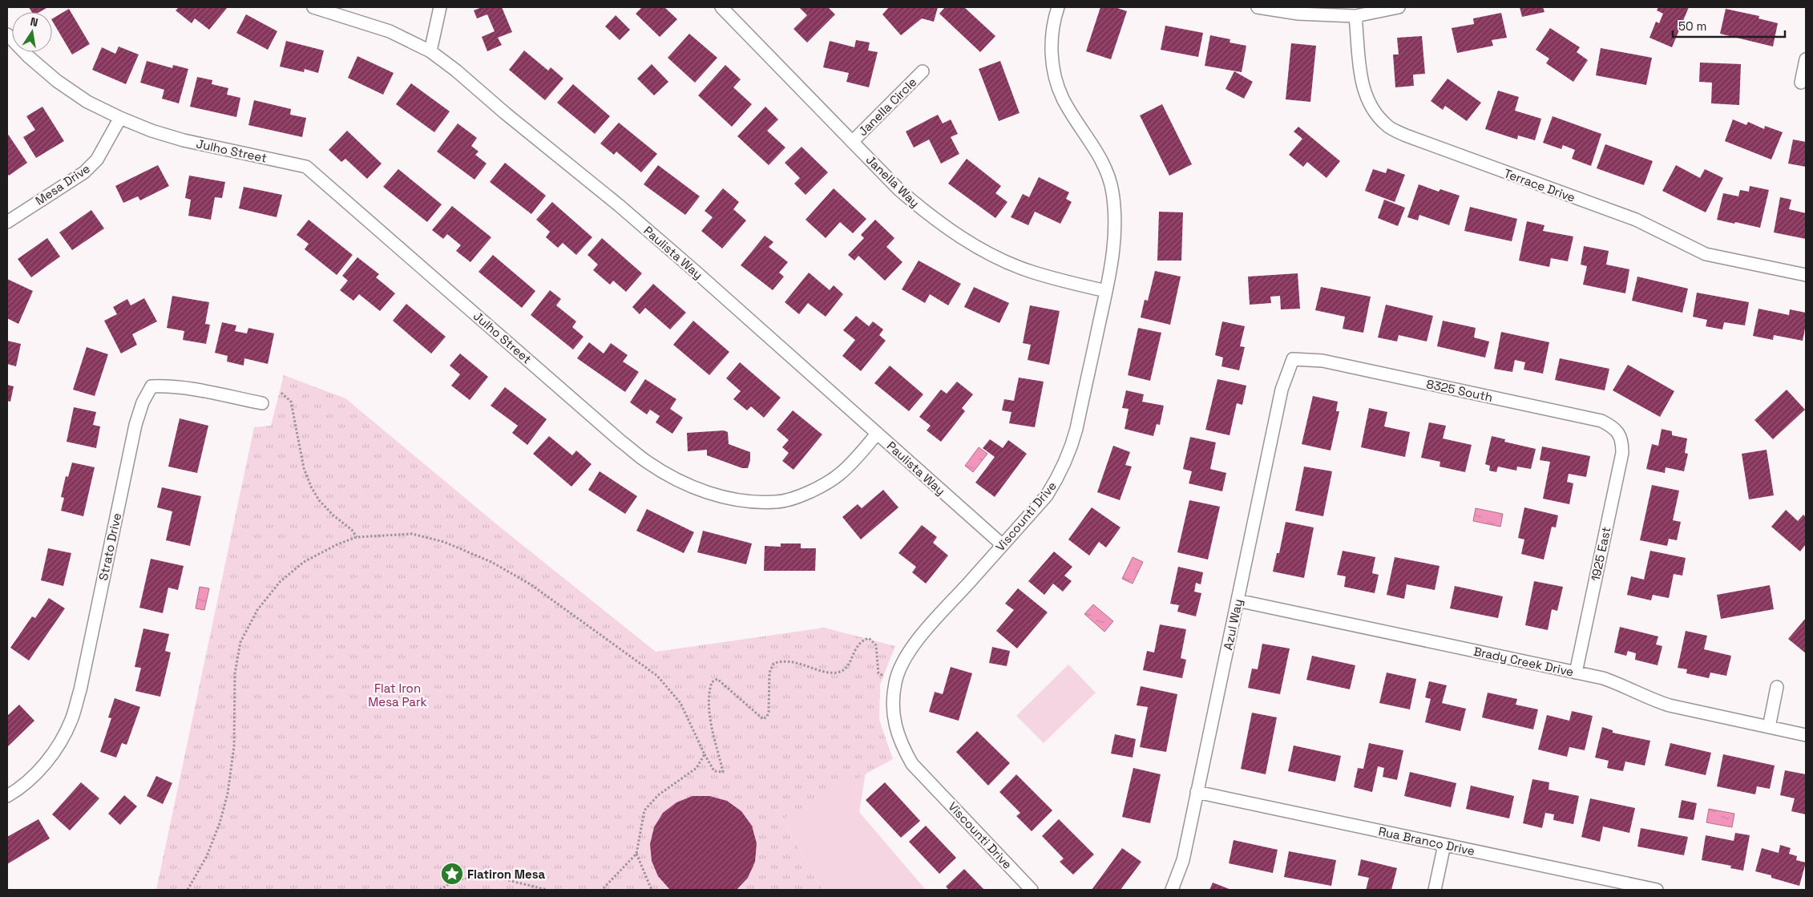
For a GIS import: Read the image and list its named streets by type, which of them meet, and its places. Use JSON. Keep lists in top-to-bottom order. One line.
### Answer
{"streets":{"street":["Janella Circle","Julho Street","Janella Way","Mesa Drive","Terrace Drive","Paulista Way","8325 South","Viscounti Drive","Strato Drive","1925 East","Azul Way","Brady Creek Drive","Rua Branco Drive"]},"crossings":[["Janella Circle","Janella Way"],["Julho Street","Mesa Drive"],["Julho Street","Paulista Way"],["Janella Way","Viscounti Drive"],["Paulista Way","Viscounti Drive"],["8325 South","1925 East"],["8325 South","Azul Way"],["1925 East","Brady Creek Drive"],["Azul Way","Brady Creek Drive"],["Azul Way","Rua Branco Drive"]],"parks":["Flat Iron Mesa Park"],"places":{"place":["Flatiron Mesa"]},"scale_bar":"50 m","north":"top"}
